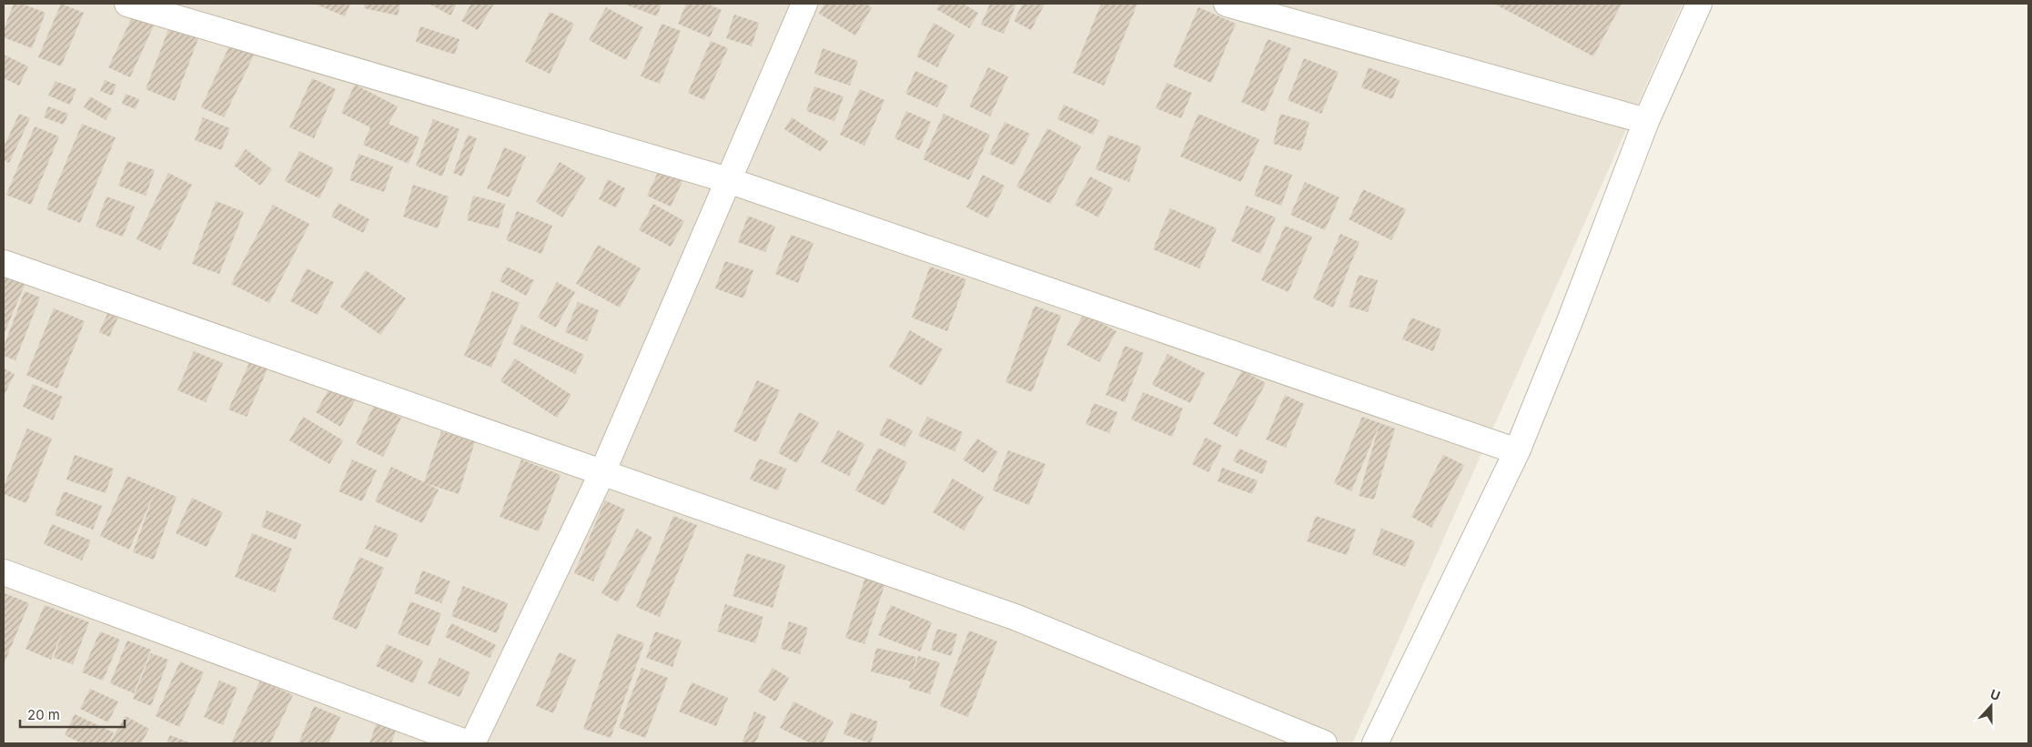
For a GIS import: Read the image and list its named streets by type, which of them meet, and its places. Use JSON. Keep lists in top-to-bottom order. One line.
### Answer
{"scale_bar":"20 m","north":"top"}
